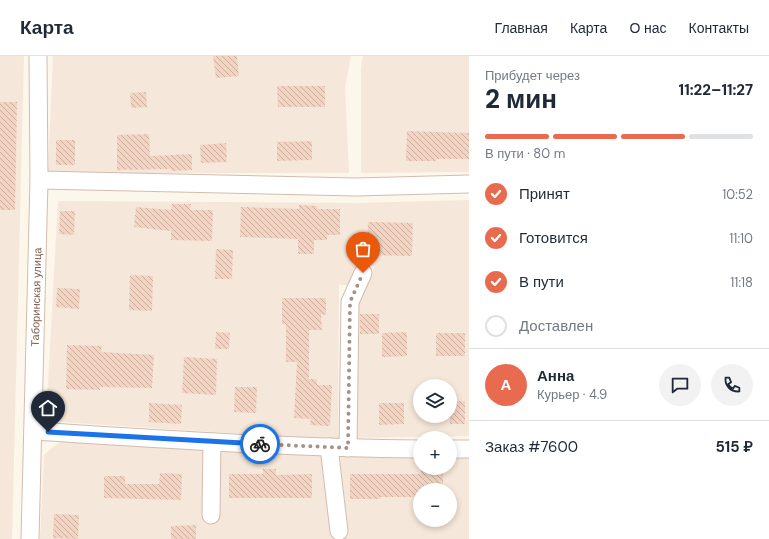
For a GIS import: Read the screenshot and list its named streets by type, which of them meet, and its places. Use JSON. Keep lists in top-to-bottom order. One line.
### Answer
{"streets":{"street":["Таборинская улица"]},"page":{"header":"Карта","nav":["Главная","Карта","О нас","Контакты"],"heading":["2 мин","Прибудет через","11:22–11:27"],"panel":["Анна","Курьер · 4.9","Заказ #7600","515 ₽"],"bar":"В пути · 80 m","list":[["Принят","10:52"],["Готовится","11:10"],["В пути","11:18"],"Доставлен"],"round":"А","map_buttons":["+","−"]}}
